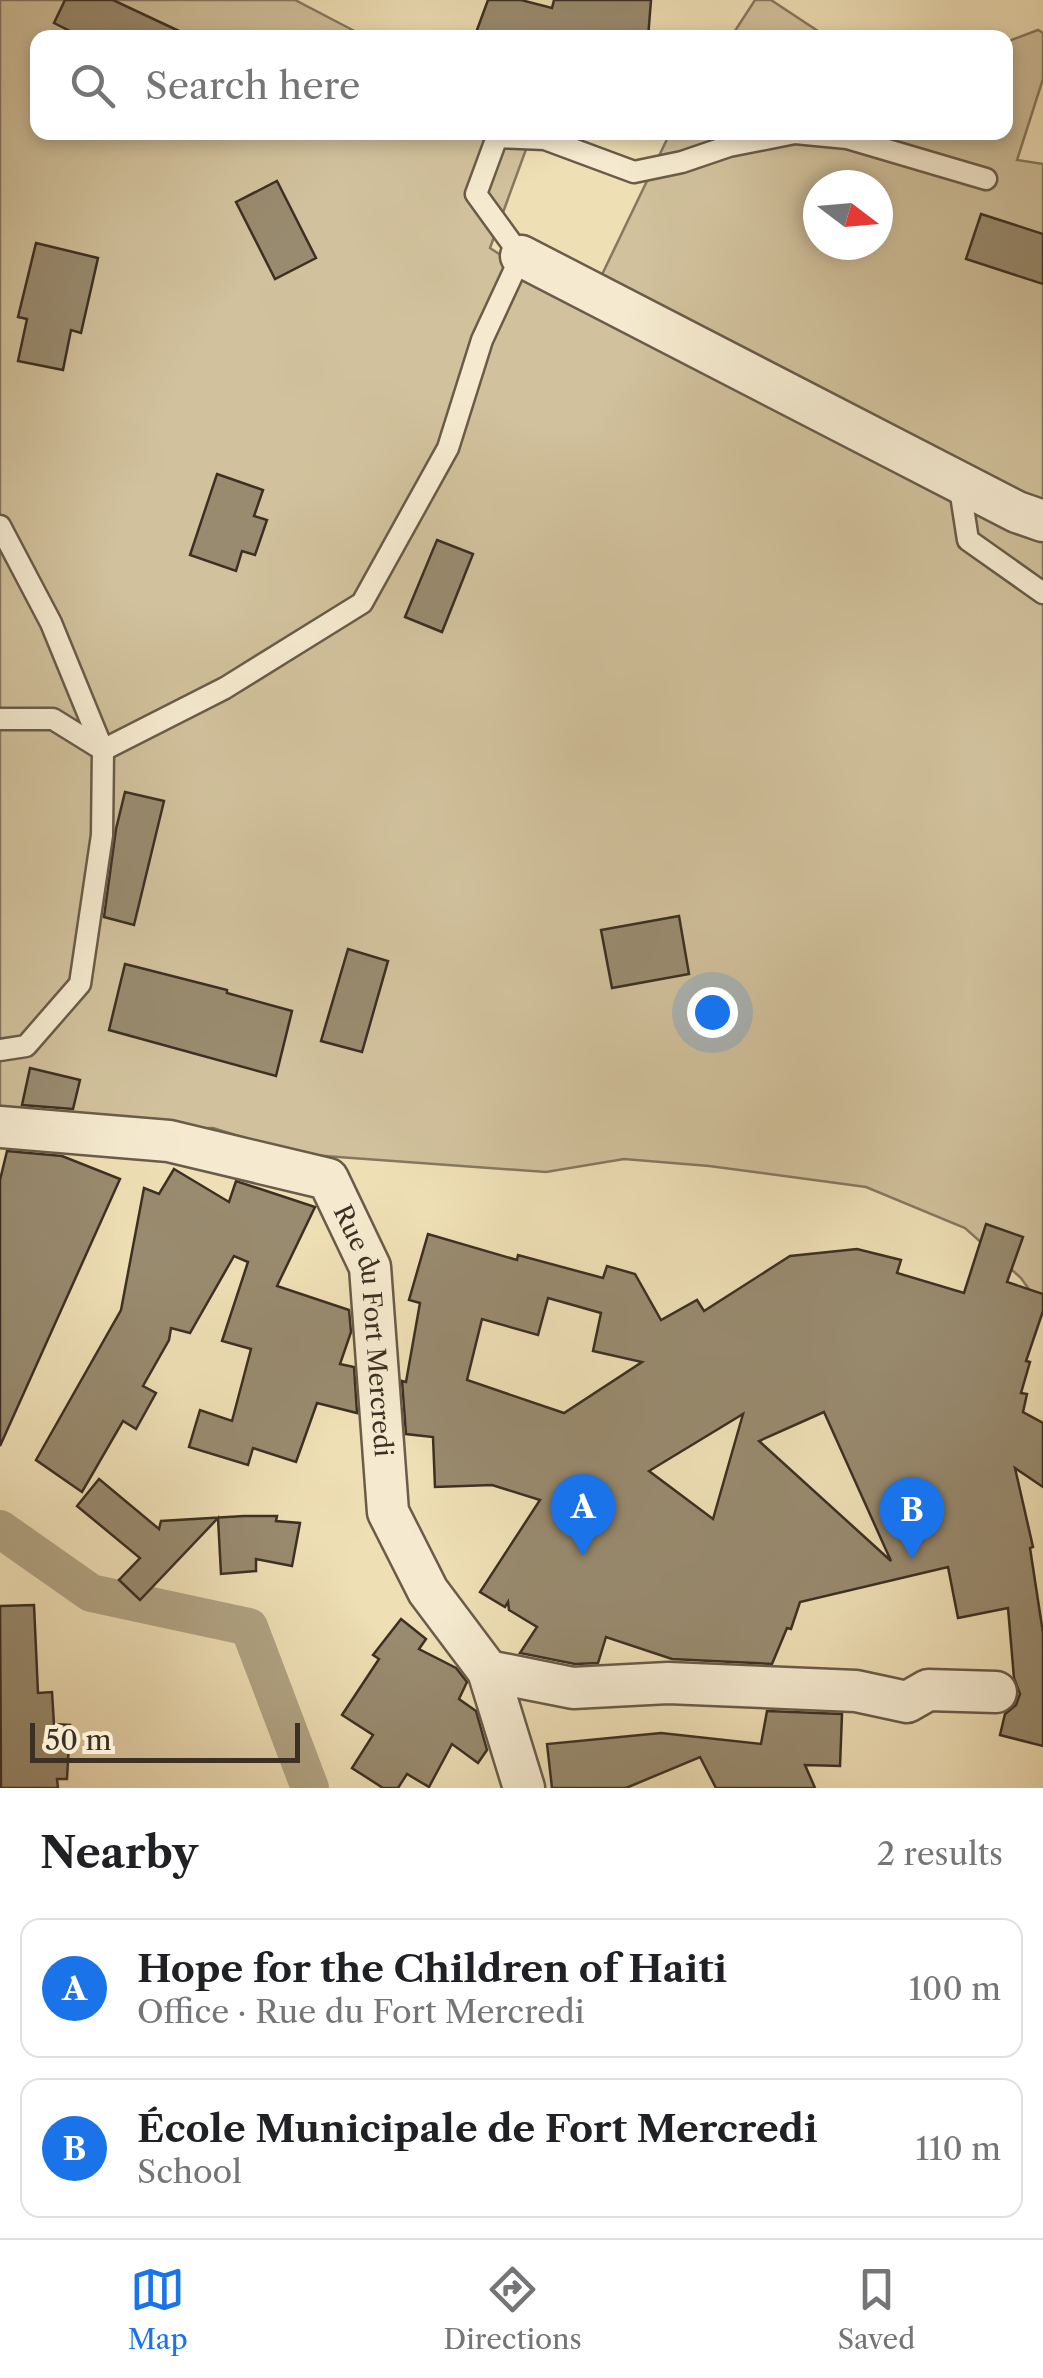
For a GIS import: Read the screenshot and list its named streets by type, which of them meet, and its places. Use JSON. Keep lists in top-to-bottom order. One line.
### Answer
{"streets":{"street":["Rue du Fort Mercredi"]},"scale_bar":"50 m","north":"right","page":{"search":"Search here","pins":["A","B"],"scale":"50 m","heading":["Nearby","2 results"],"list":[{"mark":"A","name":"Hope for the Children of Haiti","note":"Office · Rue du Fort Mercredi","value":"100 m"},{"mark":"B","name":"École Municipale de Fort Mercredi","note":"School","value":"110 m"}],"nav":["Map","Directions","Saved"]}}
